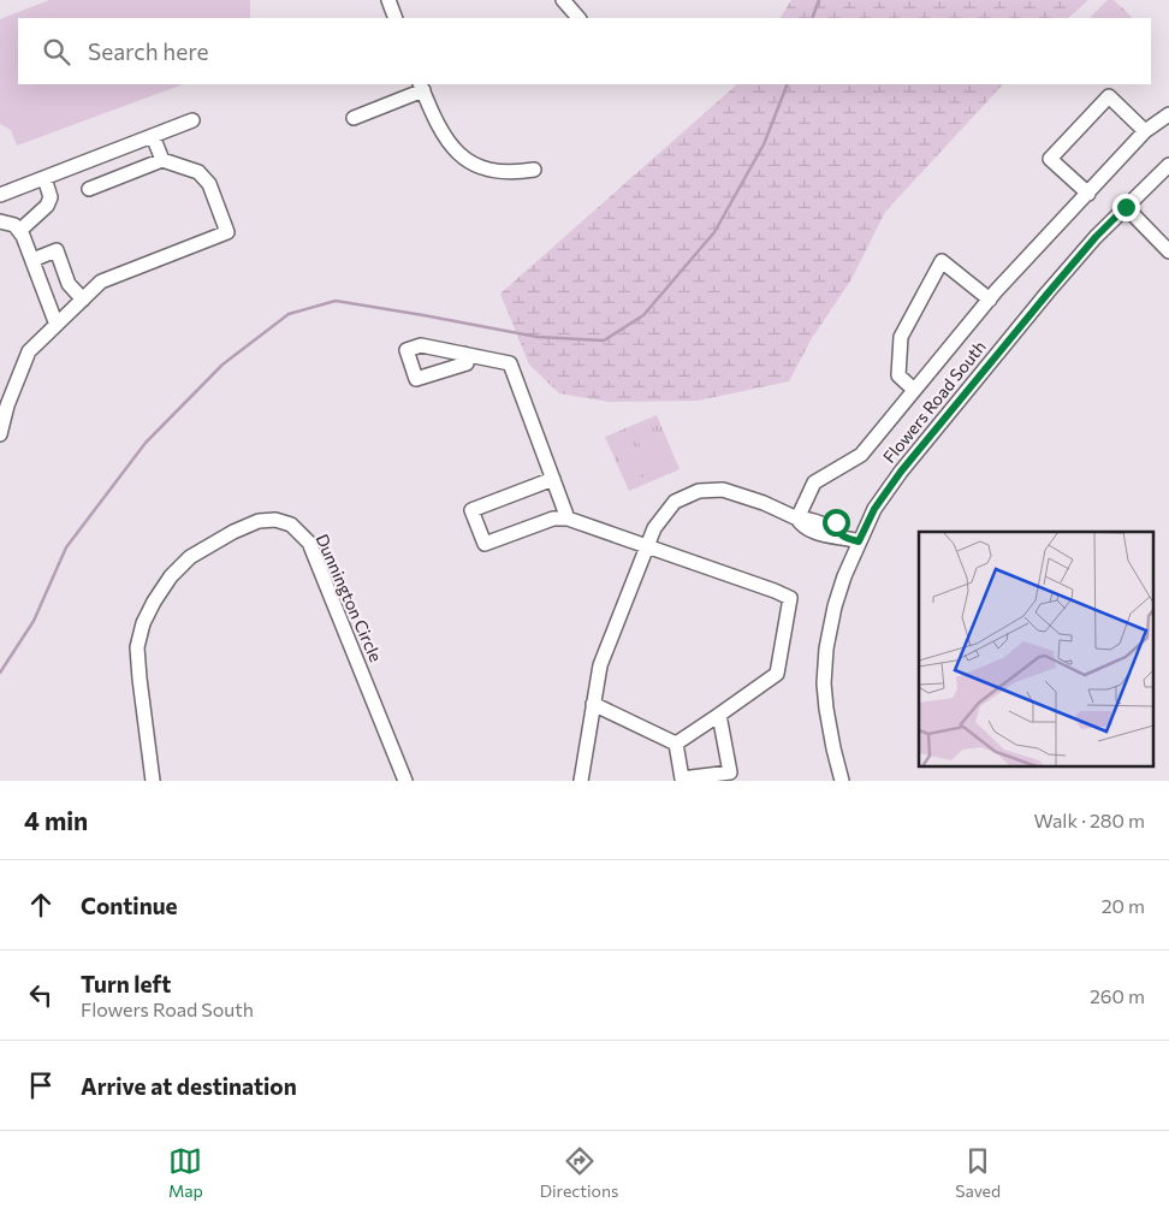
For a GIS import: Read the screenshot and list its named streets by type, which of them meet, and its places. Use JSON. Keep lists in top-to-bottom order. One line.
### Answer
{"streets":{"street":["Flowers Road South","Dunnington Circle"]},"page":{"search":"Search here","heading":["4 min","Walk · 280 m"],"list":[["Continue","20 m"],["Turn left","Flowers Road South","260 m"],"Arrive at destination"],"nav":["Map","Directions","Saved"]}}
